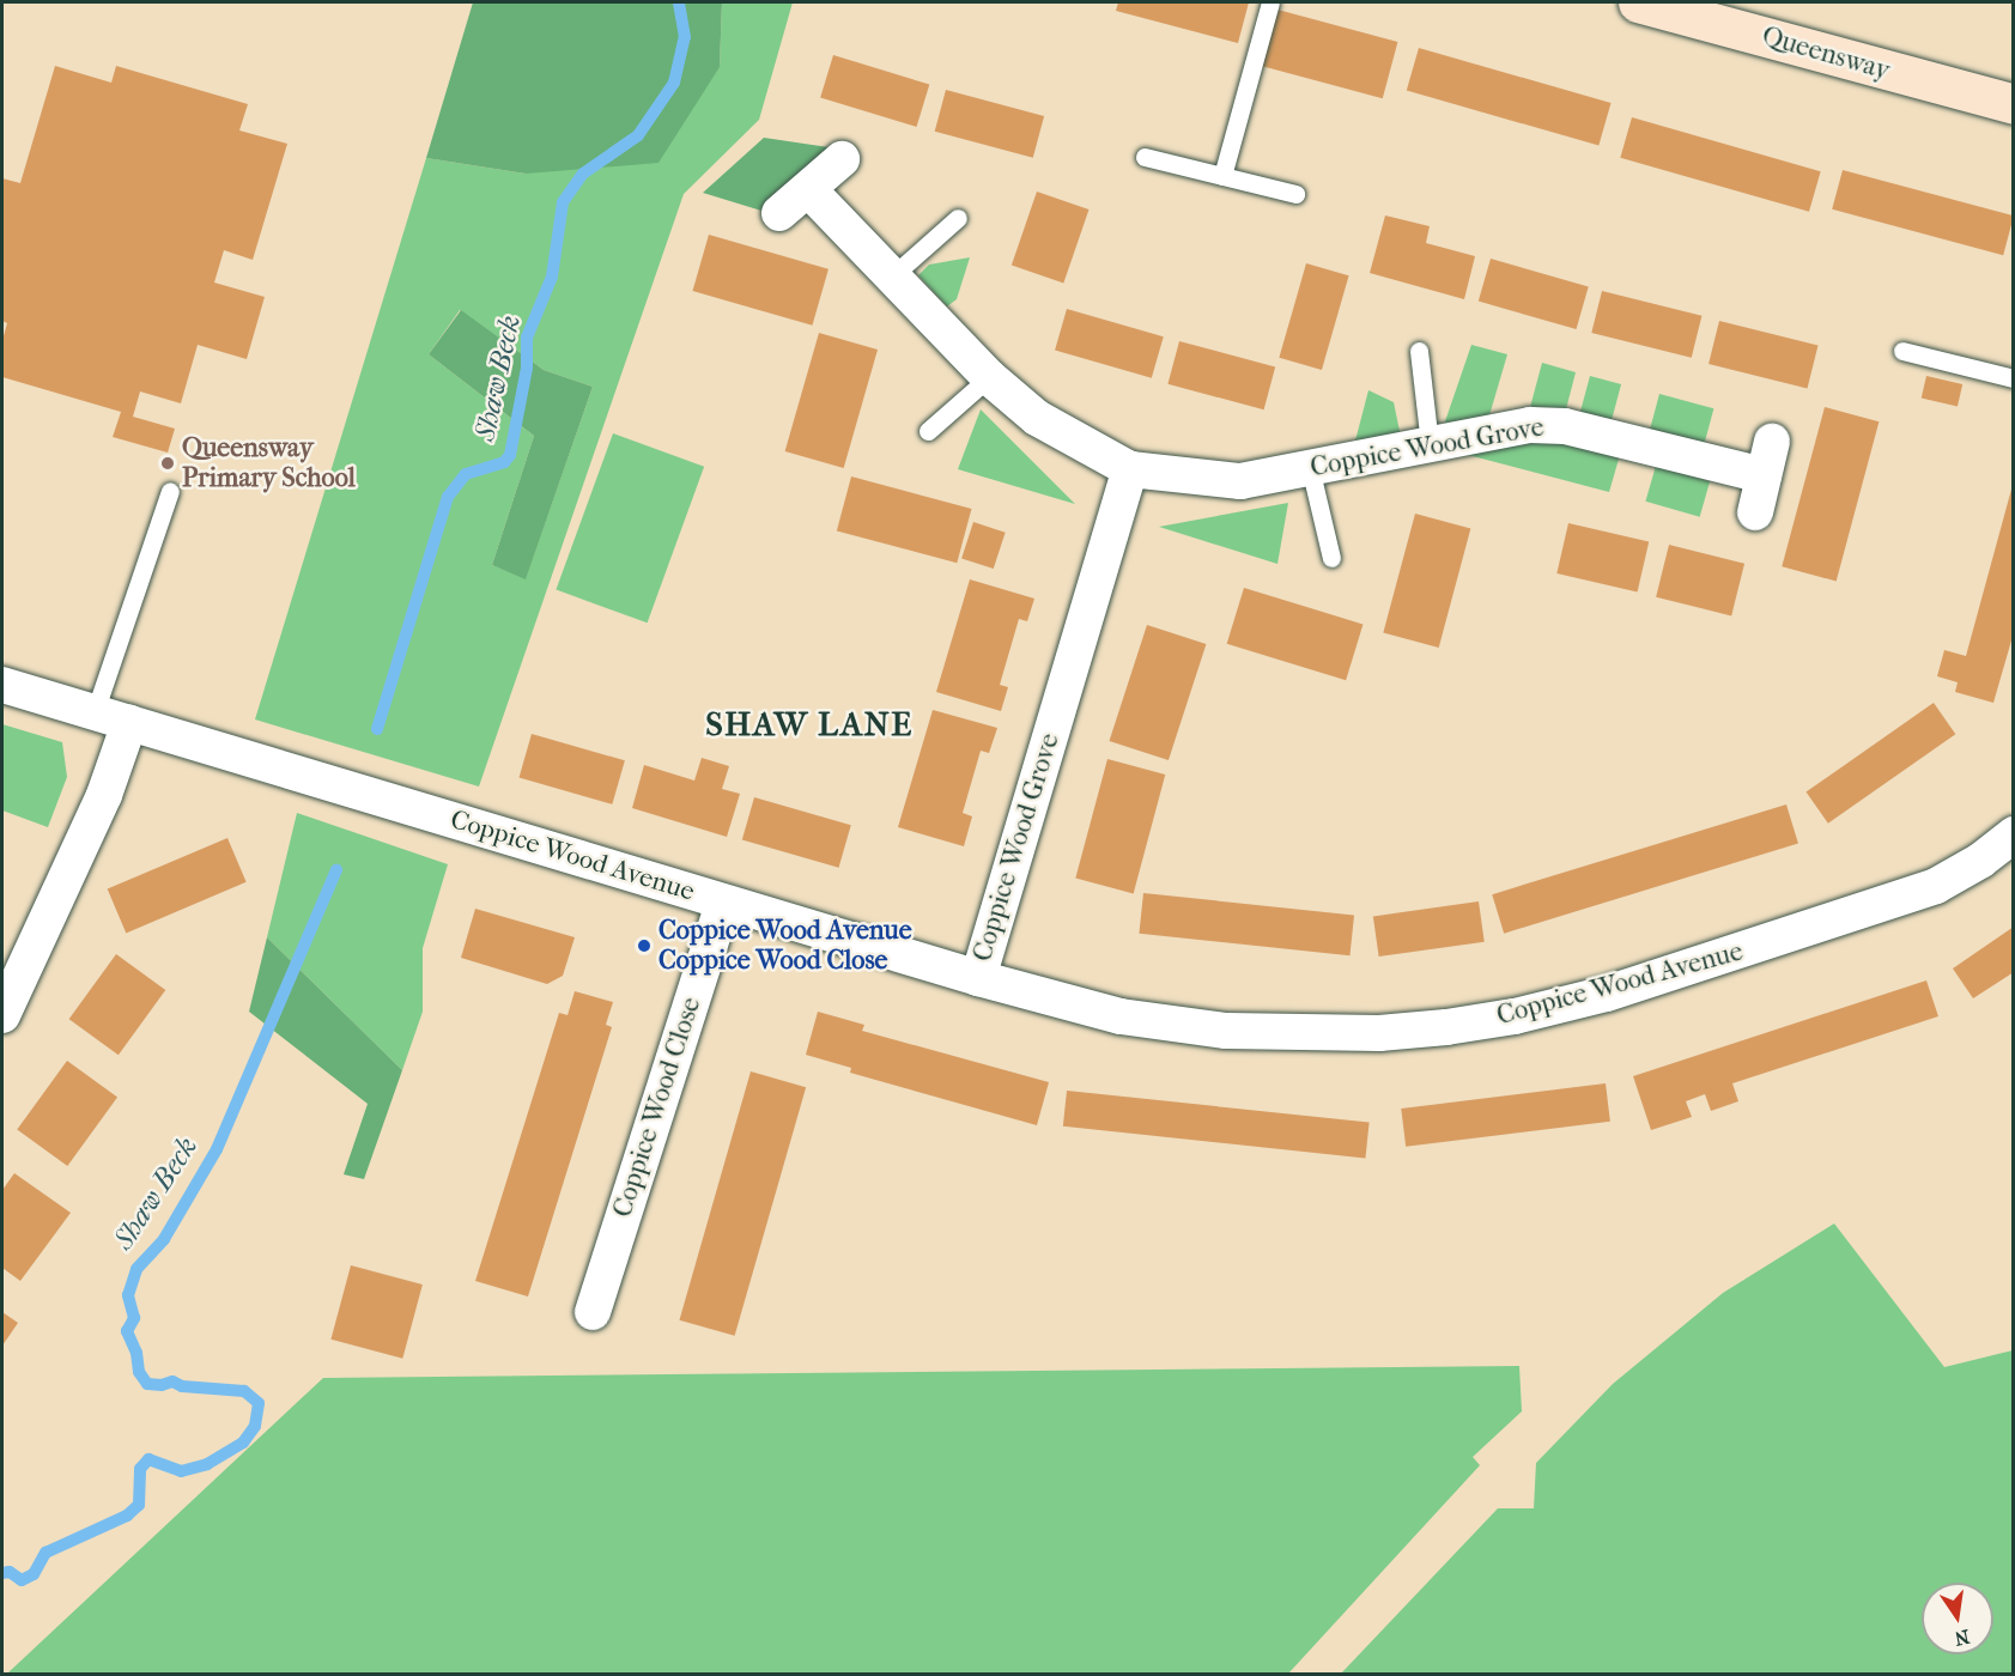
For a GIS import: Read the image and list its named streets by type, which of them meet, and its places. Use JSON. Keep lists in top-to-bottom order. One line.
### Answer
{"streets":{"street":["Queensway","Coppice Wood Grove","Coppice Wood Avenue","Coppice Wood Close"]},"crossings":[["Coppice Wood Grove","Coppice Wood Avenue"],["Coppice Wood Avenue","Coppice Wood Close"]],"districts":["SHAW LANE"],"water":["Shaw Beck"],"places":["Queensway Primary School","Coppice Wood Avenue Coppice Wood Close"],"north":"bottom"}
